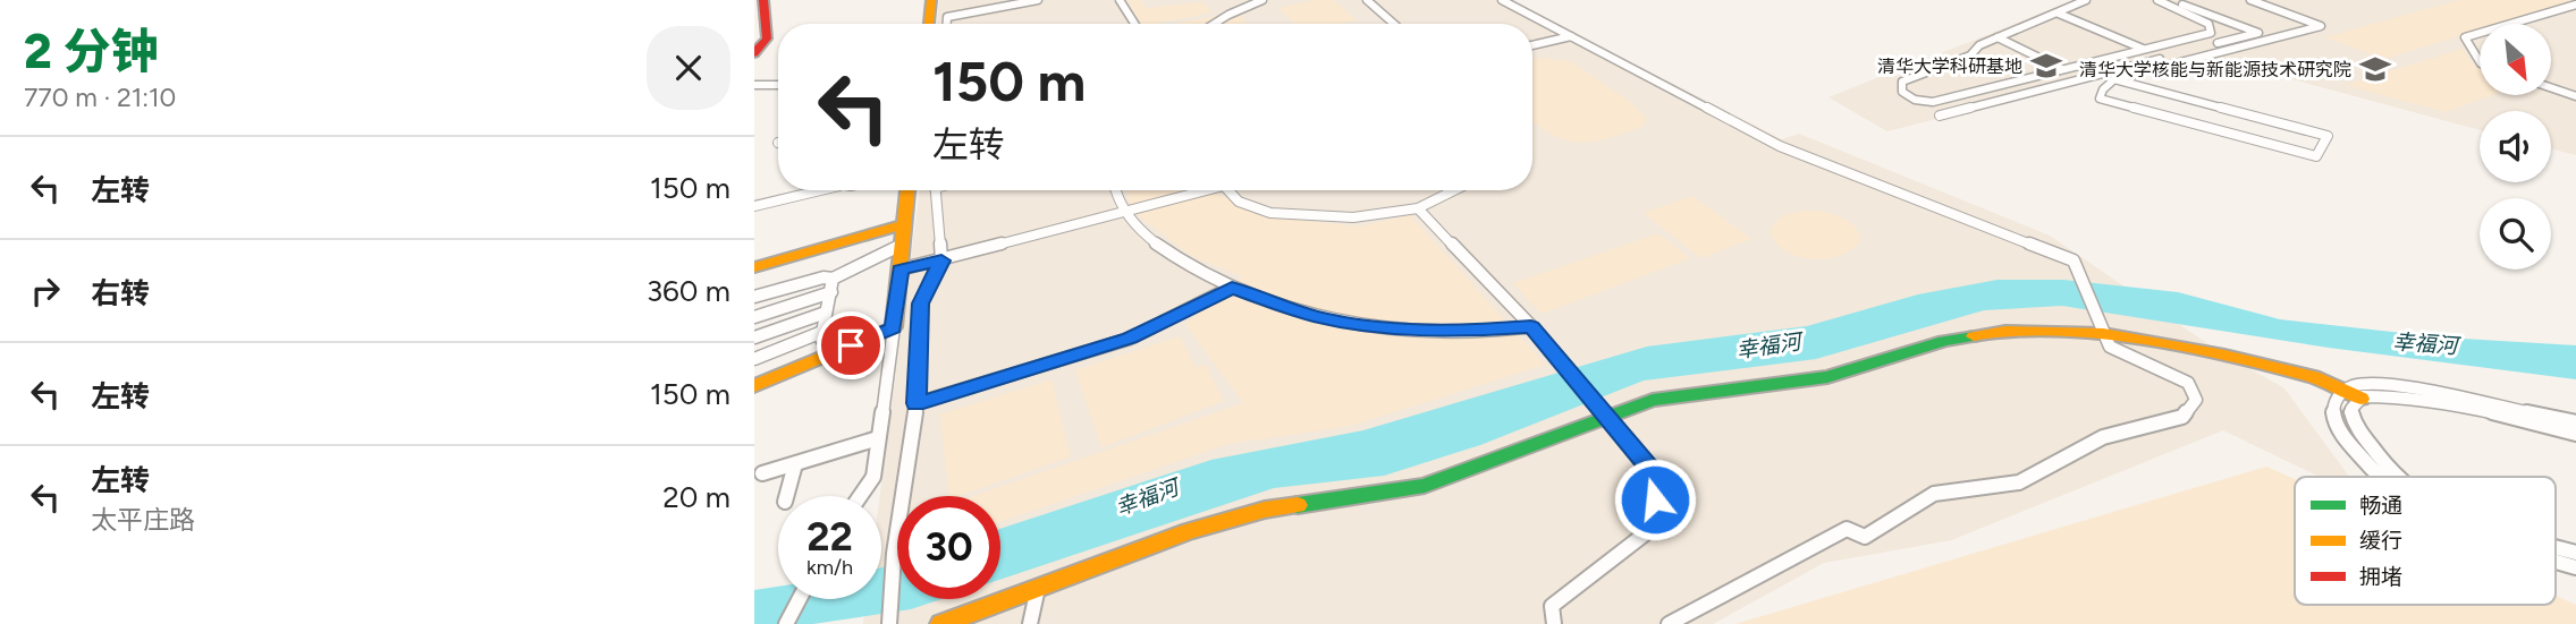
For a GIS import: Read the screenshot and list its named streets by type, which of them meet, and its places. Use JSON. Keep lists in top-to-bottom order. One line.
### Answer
{"water":["幸福河"],"places":{"school or university":["清华大学科研基地","清华大学核能与新能源技术研究院"]},"legend":["畅通","缓行","拥堵"],"north":"bottom right","page":{"heading":["2 分钟","770 m · 21:10"],"turn":["150 m","左转"],"list":[{"name":"左转","value":"150 m"},{"name":"右转","value":"360 m"},{"name":"左转","value":"150 m"},{"name":"左转","note":"太平庄路","value":"20 m"}],"speed":"22 km/h","limit":"30"}}
